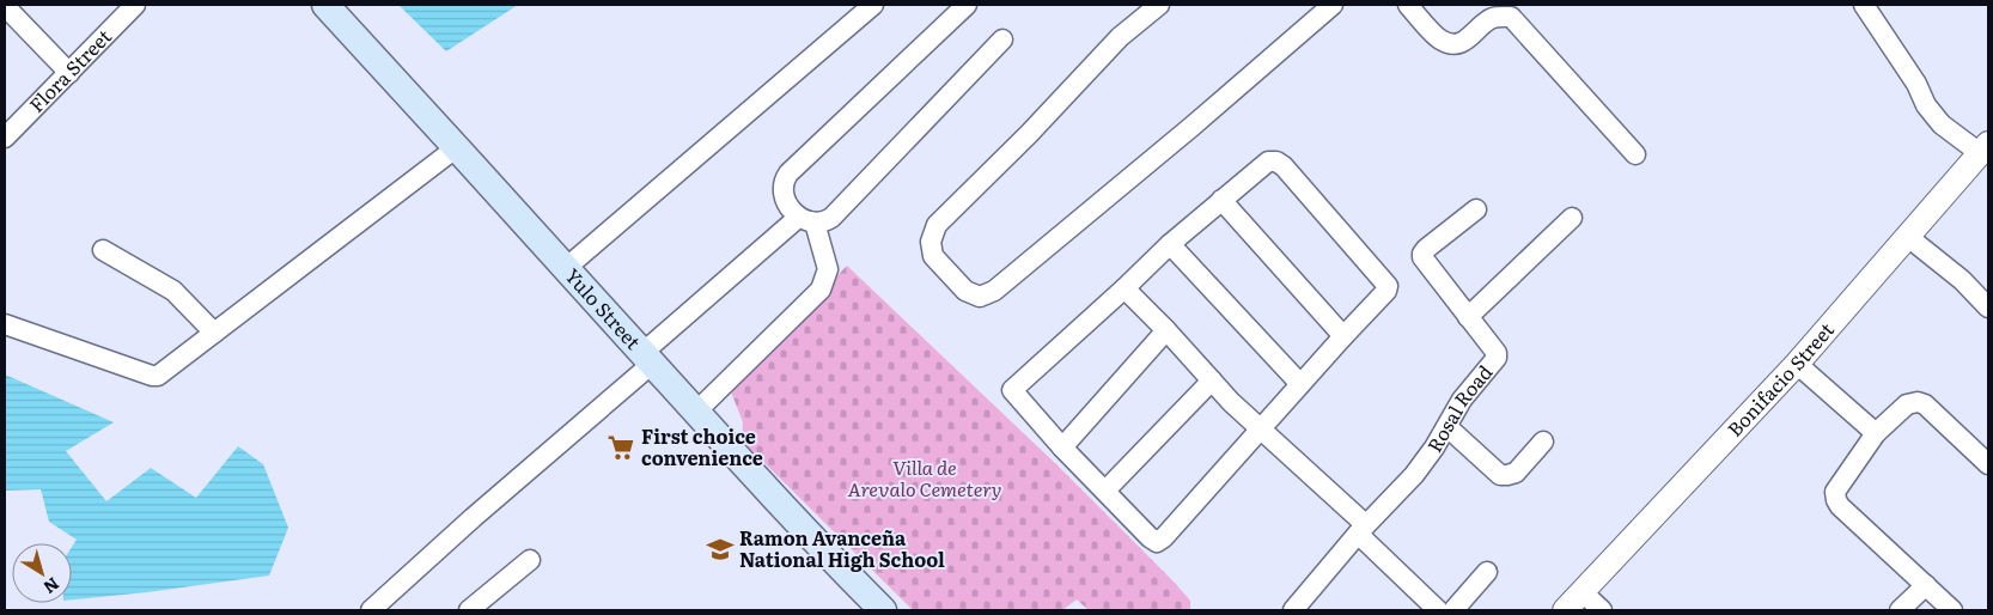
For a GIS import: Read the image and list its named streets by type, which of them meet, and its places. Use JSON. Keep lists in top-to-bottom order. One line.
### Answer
{"streets":{"main road":["Yulo Street"],"street":["Flora Street","Bonifacio Street","Rosal Road"]},"parks":["Villa de Arevalo Cemetery"],"places":{"supermarket":["First choice convenience"],"school or university":["Ramon Avanceña National High School"]},"north":"bottom right"}
